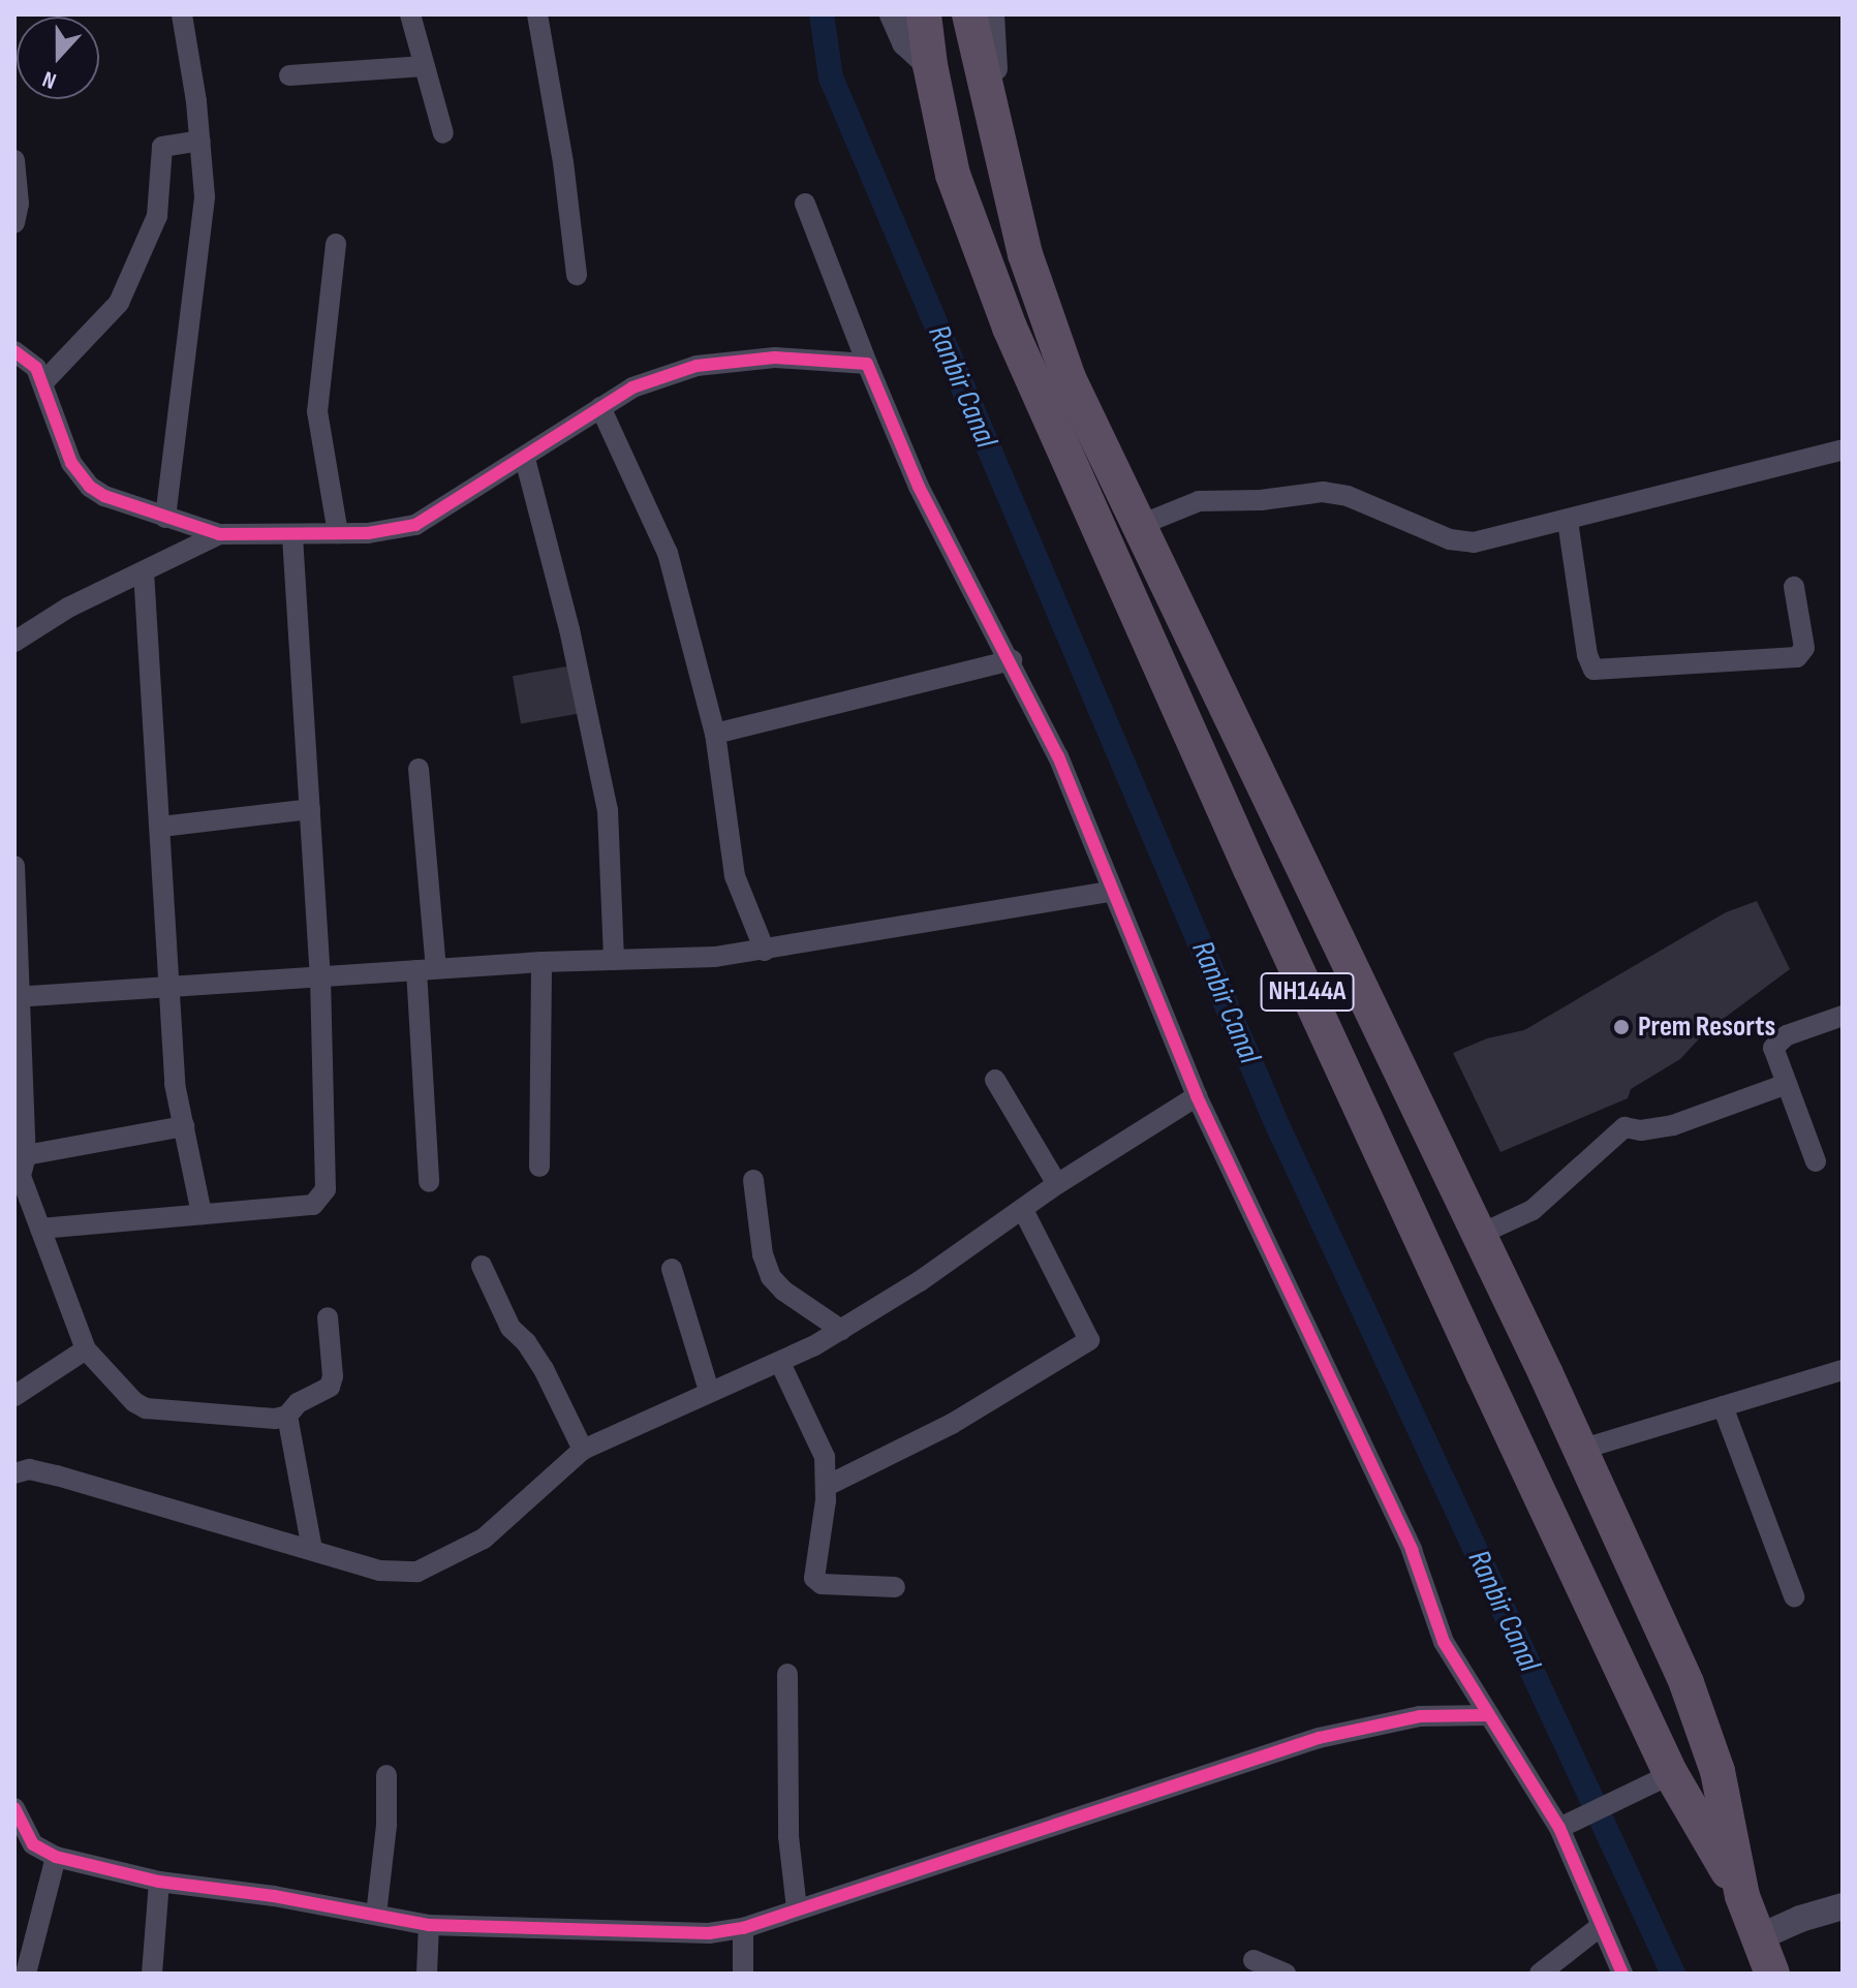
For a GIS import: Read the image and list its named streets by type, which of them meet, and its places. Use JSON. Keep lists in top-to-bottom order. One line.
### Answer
{"streets":{"highway":["NH144A"]},"water":["Ranbir Canal"],"places":["Prem Resorts"],"north":"bottom"}
